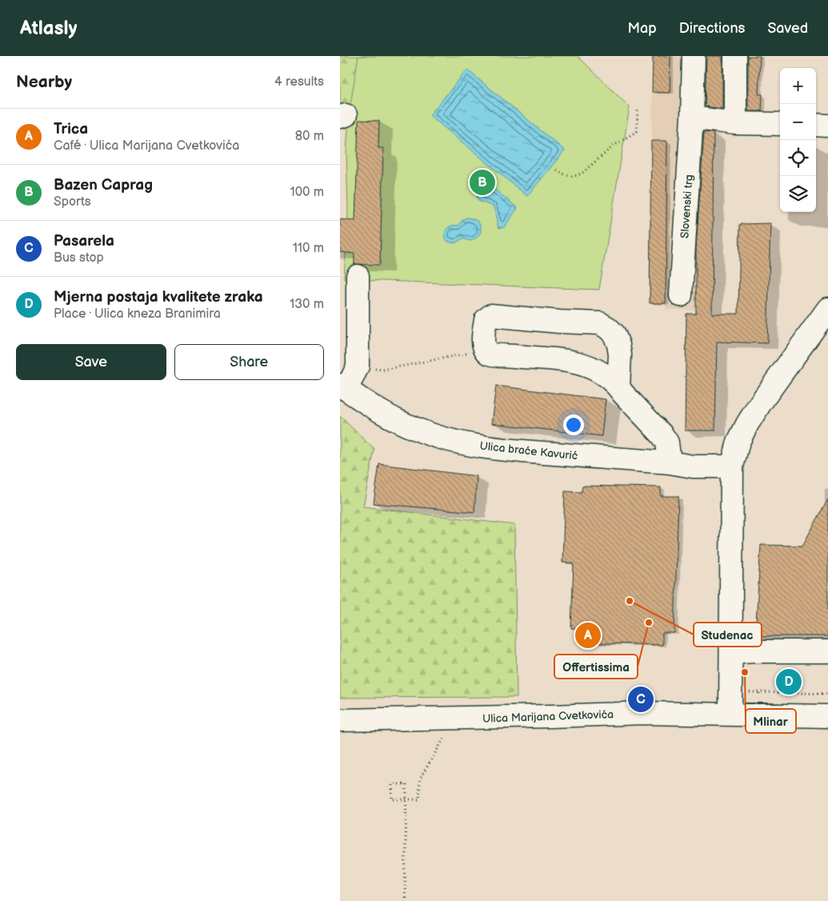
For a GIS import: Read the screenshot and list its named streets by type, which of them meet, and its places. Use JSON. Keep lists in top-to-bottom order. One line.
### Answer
{"streets":{"street":["Slovenski trg","Ulica braće Kavurić","Ulica Marijana Cvetkovića"]},"places":["Studenac","Offertissima","Mlinar"],"page":{"header":"Atlasly","nav":["Map","Directions","Saved"],"heading":["Nearby","4 results"],"map_buttons":["+","−"],"list":[{"mark":"A","name":"Trica","note":"Café · Ulica Marijana Cvetkovića","value":"80 m"},{"mark":"B","name":"Bazen Caprag","note":"Sports","value":"100 m"},{"mark":"C","name":"Pasarela","note":"Bus stop","value":"110 m"},{"mark":"D","name":"Mjerna postaja kvalitete zraka","note":"Place · Ulica kneza Branimira","value":"130 m"}],"pins":["B","A","D","C"],"buttons":["Save","Share"]}}
